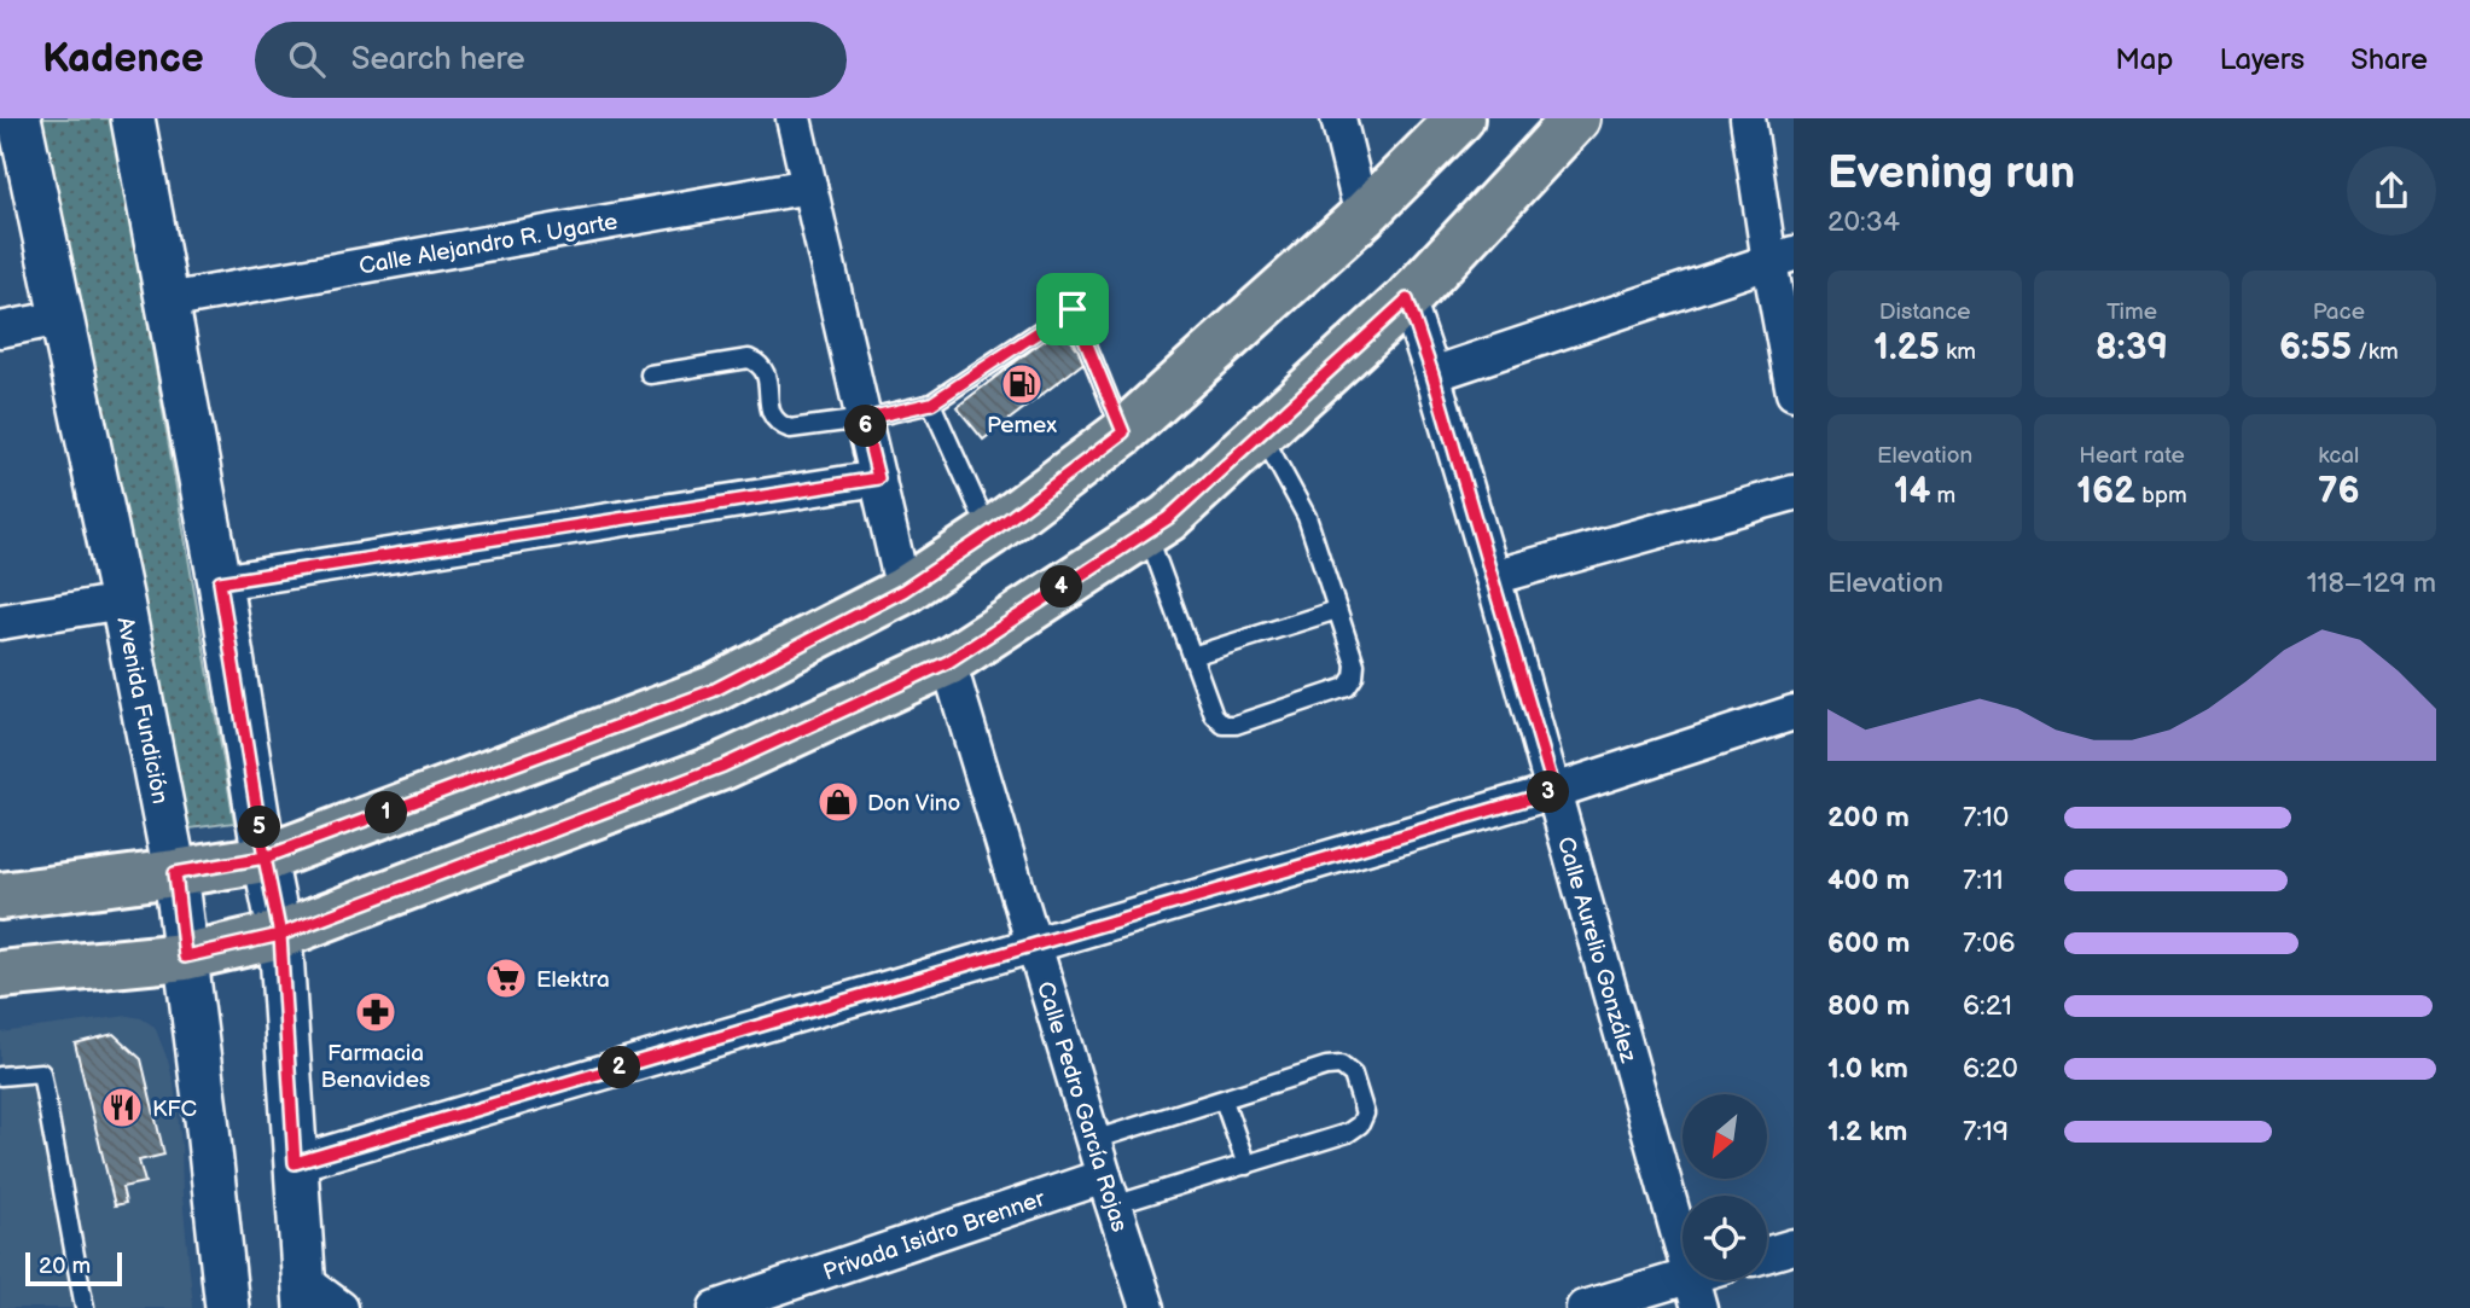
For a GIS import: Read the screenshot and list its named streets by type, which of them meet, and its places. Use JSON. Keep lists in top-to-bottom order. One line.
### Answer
{"streets":{"street":["Calle Alejandro R. Ugarte","Avenida Fundición","Calle Aurelio González","Calle Pedro García Rojas","Privada Isidro Brenner"]},"crossings":[["Calle Pedro García Rojas","Privada Isidro Brenner"]],"places":{"fuel station":["Pemex"],"shop":["Don Vino"],"supermarket":["Elektra"],"pharmacy":["Farmacia Benavides"],"restaurant":["KFC"]},"scale_bar":"20 m","north":"bottom left","page":{"header":"Kadence","search":"Search here","nav":["Map","Layers","Share"],"heading":["Evening run","20:34"],"stats":[["Distance","1.25 km"],["Time","8:39"],["Pace","6:55 /km"],["Elevation","14 m"],["Heart rate","162 bpm"],["kcal","76"]],"pins":["6","4","3","1","5","2"],"chart":["Elevation","118–129 m"],"list":[{"name":"200 m","note":"7:10"},{"name":"400 m","note":"7:11"},{"name":"600 m","note":"7:06"},{"name":"800 m","note":"6:21"},{"name":"1.0 km","note":"6:20"},{"name":"1.2 km","note":"7:19"}],"scale":"20 m"}}
